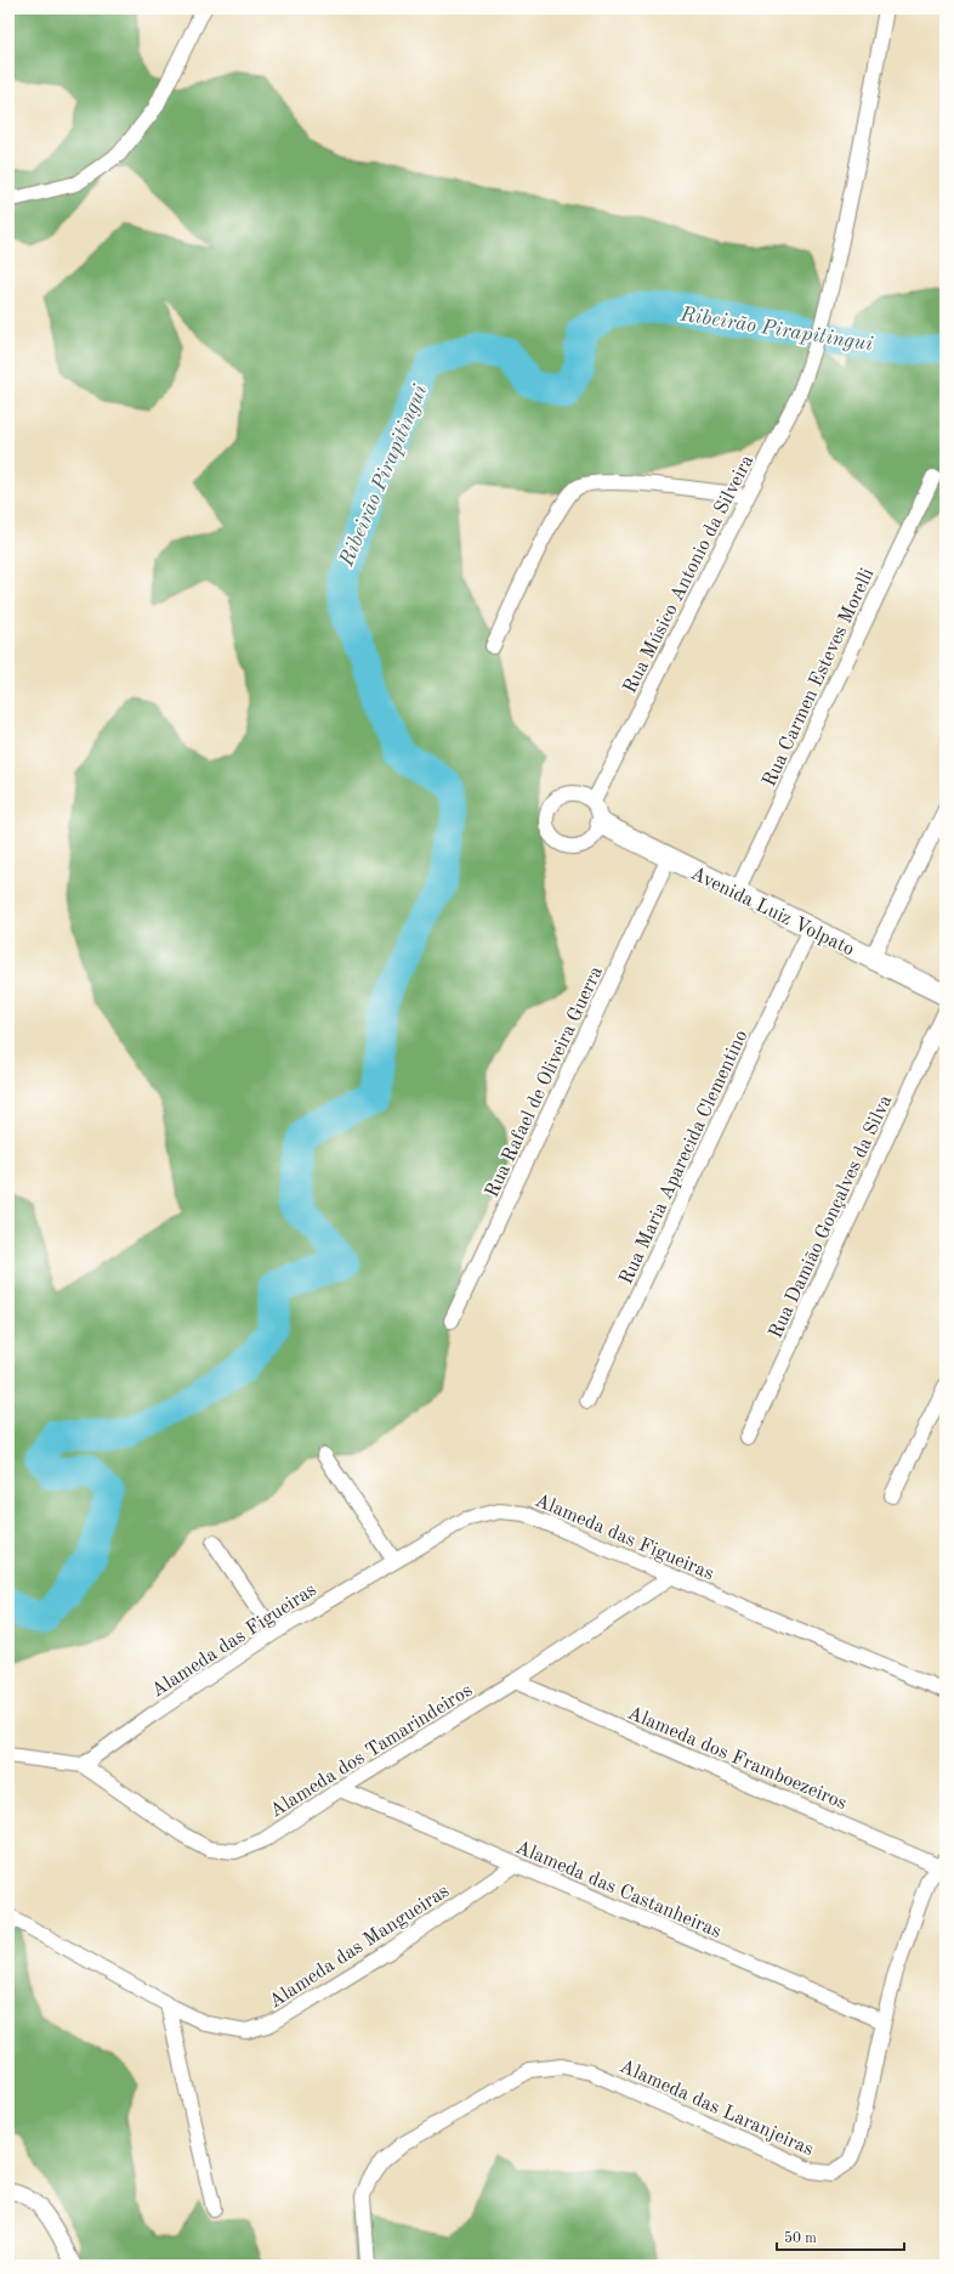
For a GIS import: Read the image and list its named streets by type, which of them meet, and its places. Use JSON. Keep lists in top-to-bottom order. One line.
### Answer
{"streets":{"street":["Rua Músico Antonio da Silveira","Rua Carmen Esteves Morelli","Avenida Luiz Volpato","Rua Rafael de Oliveira Guerra","Rua Maria Aparecida Clementino","Rua Damião Gonçalves da Silva","Alameda das Figueiras","Alameda dos Tamarindeiros","Alameda dos Framboezeiros","Alameda das Castanheiras","Alameda das Mangueiras","Alameda das Laranjeiras"]},"crossings":[["Rua Músico Antonio da Silveira","Avenida Luiz Volpato"],["Rua Carmen Esteves Morelli","Avenida Luiz Volpato"],["Avenida Luiz Volpato","Rua Rafael de Oliveira Guerra"],["Avenida Luiz Volpato","Rua Maria Aparecida Clementino"],["Alameda das Figueiras","Alameda dos Tamarindeiros"],["Alameda dos Tamarindeiros","Alameda dos Framboezeiros"],["Alameda dos Tamarindeiros","Alameda das Castanheiras"],["Alameda dos Framboezeiros","Alameda das Laranjeiras"],["Alameda das Castanheiras","Alameda das Mangueiras"],["Alameda das Castanheiras","Alameda das Laranjeiras"]],"water":["Ribeirão Pirapitingui"],"scale_bar":"50 m"}
